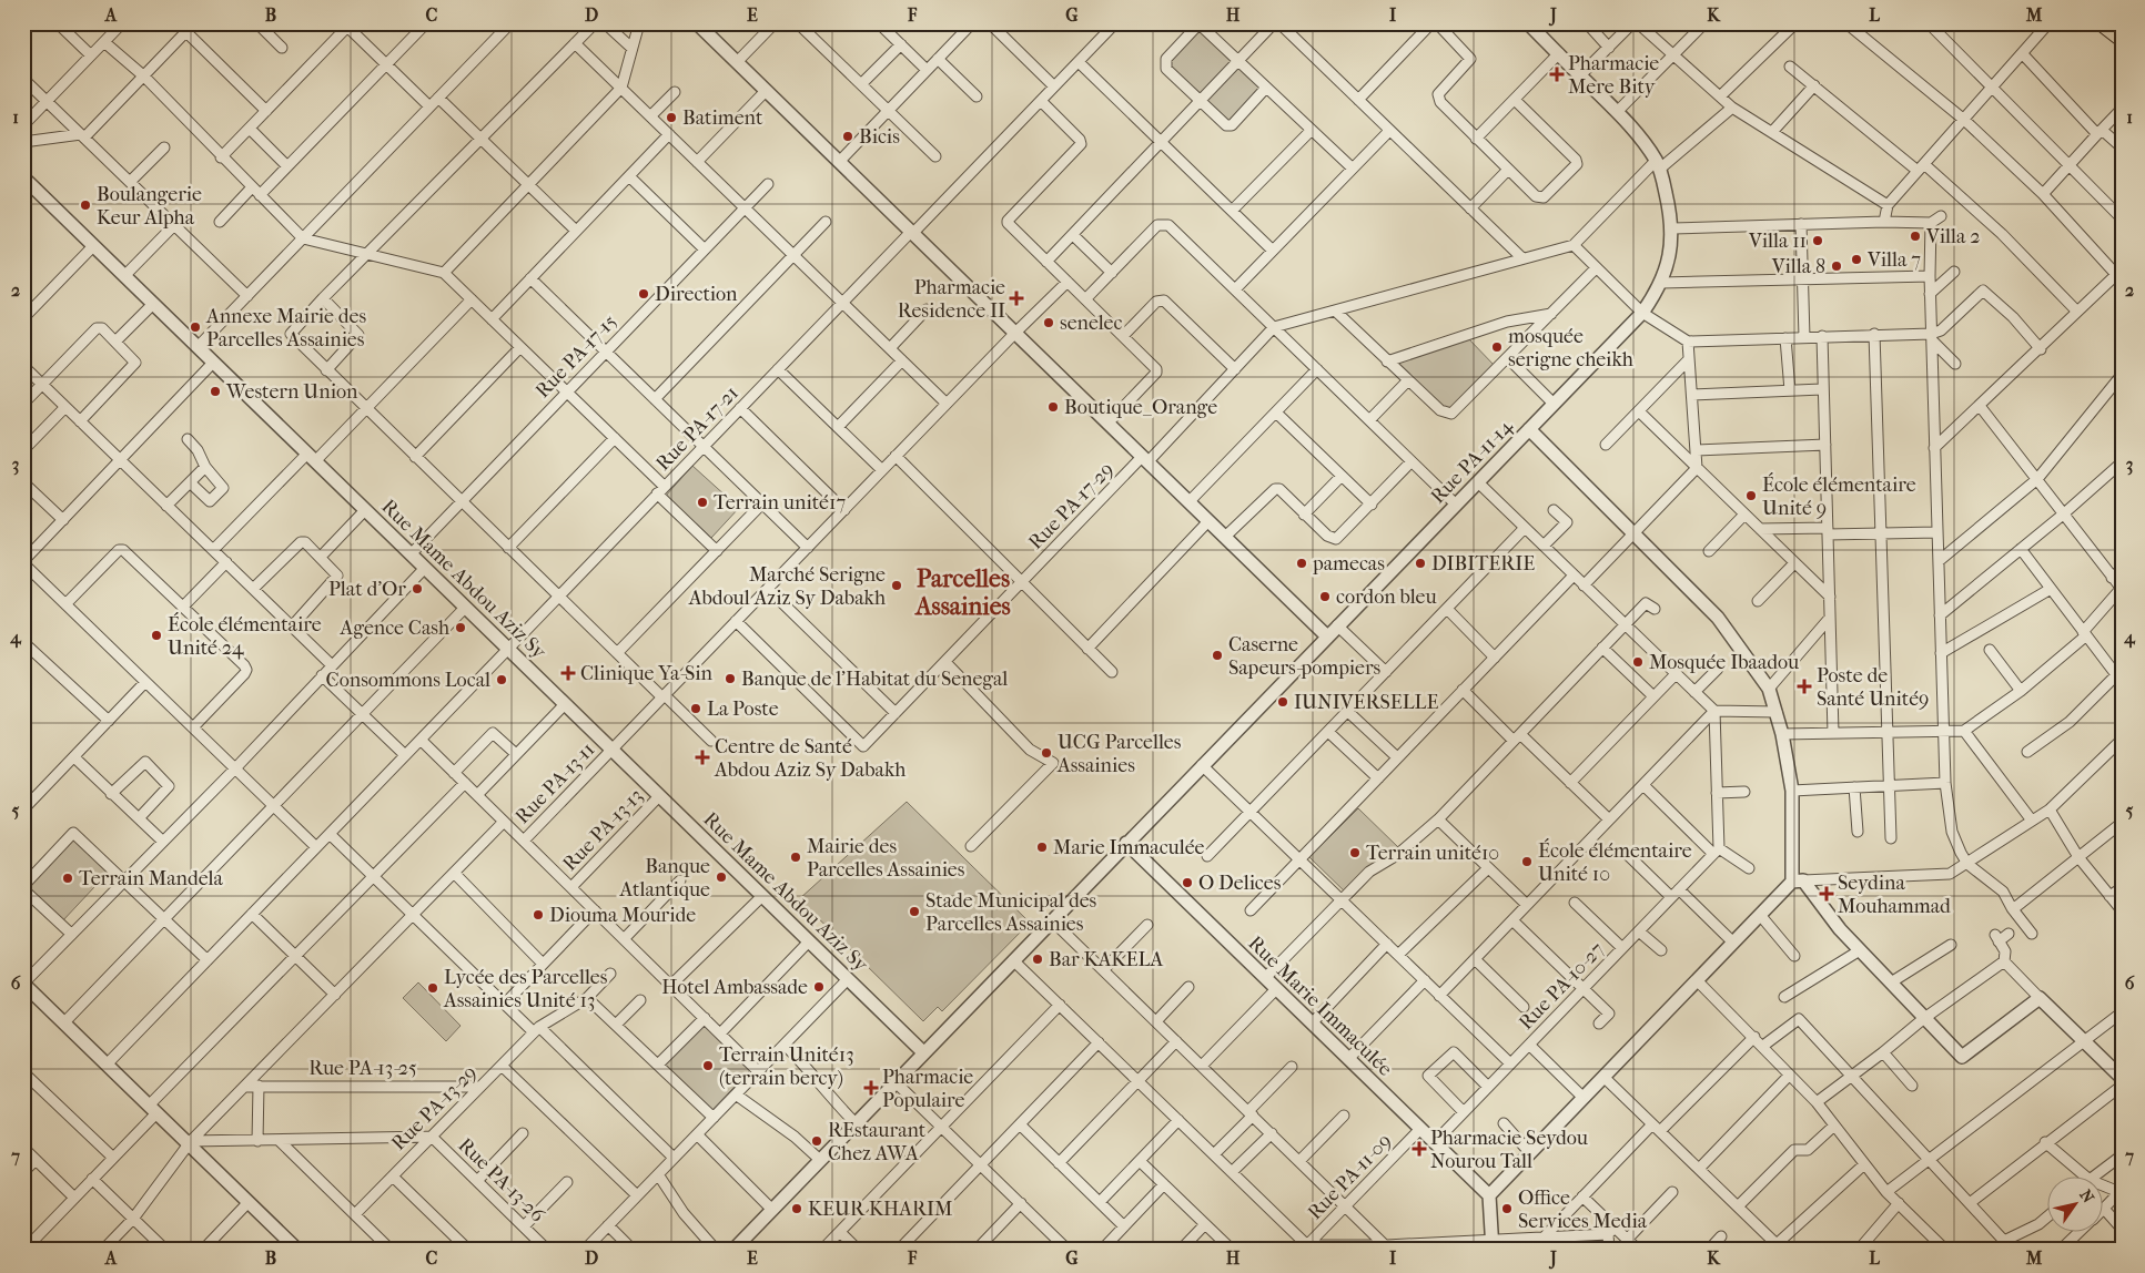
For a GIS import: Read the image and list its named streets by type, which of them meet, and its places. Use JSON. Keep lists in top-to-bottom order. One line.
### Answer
{"streets":{"street":["Rue PA-17-15","Rue PA-17-21","Rue PA-11-14","Rue PA-17-29","Rue Mame Abdou Aziz Sy","Rue PA-13-11","Rue PA-13-13","Rue PA-10-27","Rue Marie Immaculée","Rue PA-13-25","Rue PA-13-29","Rue PA-11-09","Rue PA-13-26"]},"crossings":[["Rue PA-17-15","Rue Mame Abdou Aziz Sy"],["Rue PA-17-21","Rue Mame Abdou Aziz Sy"],["Rue PA-11-14","Rue Mame Abdou Aziz Sy"],["Rue PA-11-14","Rue Marie Immaculée"],["Rue PA-17-29","Rue PA-13-11"],["Rue Mame Abdou Aziz Sy","Rue PA-13-11"],["Rue Mame Abdou Aziz Sy","Rue PA-13-13"],["Rue PA-10-27","Rue Marie Immaculée"],["Rue Marie Immaculée","Rue PA-11-09"],["Rue PA-13-25","Rue PA-13-29"],["Rue PA-13-29","Rue PA-13-26"]],"districts":["Parcelles Assainies"],"places":{"health":["Pharmacie Mere Bity","Pharmacie Residence II","Clinique Ya-Sin","Poste de Santé Unité9","Centre de Santé Abdou Aziz Sy Dabakh","Seydina Mouhammad","Pharmacie Populaire","Pharmacie Seydou Nourou Tall"],"other":["Batiment","Bicis","Boulangerie Keur Alpha","Villa 2","Villa 11","Villa 7","Villa 8","Direction","senelec","Annexe Mairie des Parcelles Assainies","mosquée serigne cheikh","Western Union","Boutique_Orange","École élémentaire Unité 9","Terrain unité17","pamecas","DIBITERIE","Marché Serigne Abdoul Aziz Sy Dabakh","Plat d'Or","cordon bleu","Agence Cash","École élémentaire Unité 24","Caserne Sapeurs-pompiers","Mosquée Ibaadou","Banque de l'Habitat du Senegal","Consommons Local","IUNIVERSELLE","La Poste","UCG Parcelles Assainies","Marie Immaculée","Terrain unité10","Mairie des Parcelles Assainies","École élémentaire Unité 10","Banque Atlantique","Terrain Mandela","O Delices","Stade Municipal des Parcelles Assainies","Diouma Mouride","Bar KAKELA","Hotel Ambassade","Lycée des Parcelles Assainies Unité 13","Terrain Unité13 (terrain bercy)","REstaurant Chez AWA","KEUR KHARIM","Office Services Media"]},"north":"top right","grid":{"columns":["A","B","C","D","E","F","G","H","I","J","K","L","M"],"rows":["1","2","3","4","5","6","7"]}}
